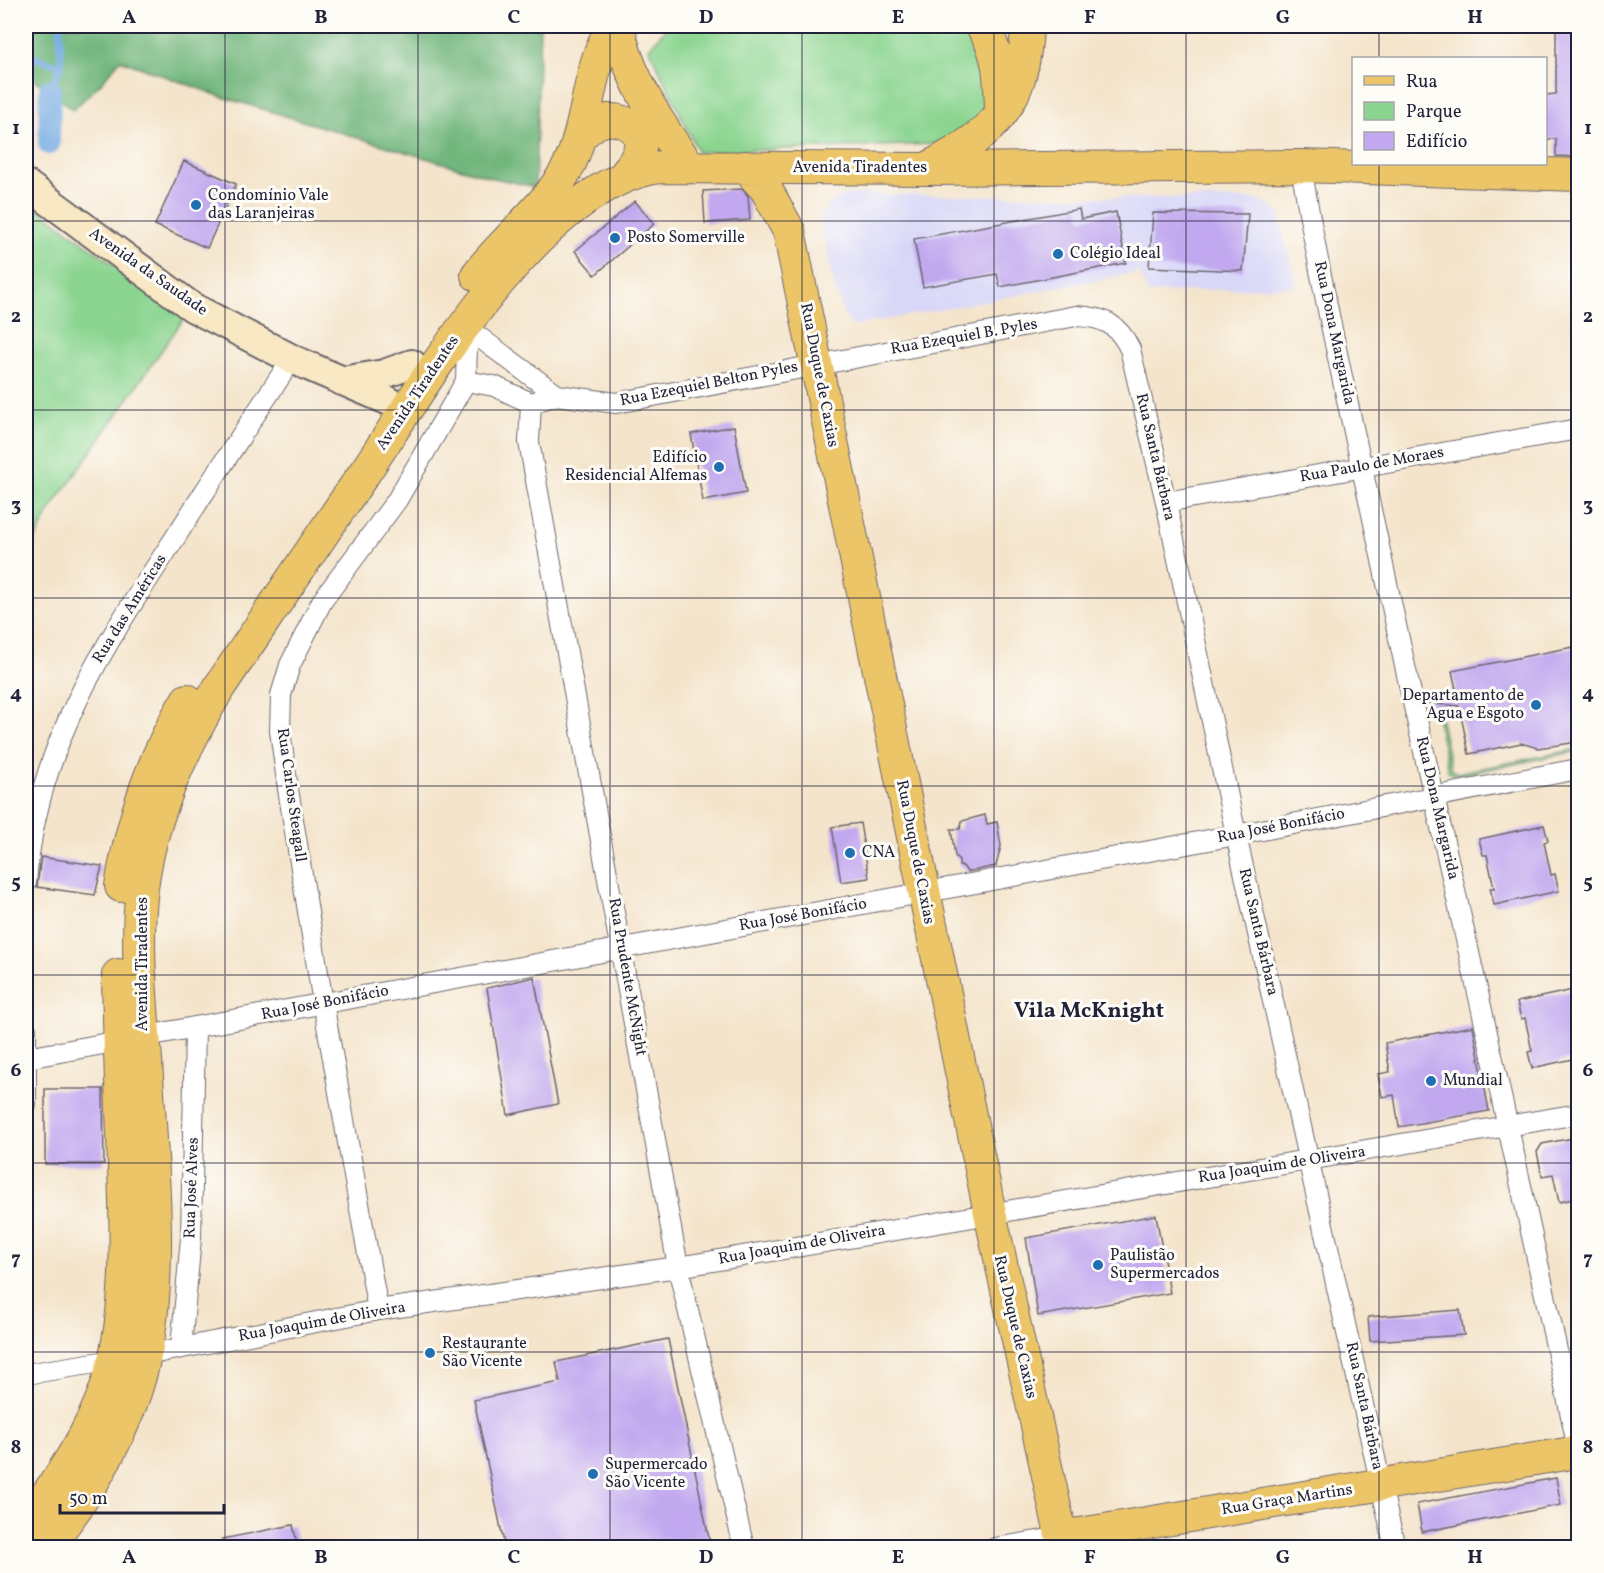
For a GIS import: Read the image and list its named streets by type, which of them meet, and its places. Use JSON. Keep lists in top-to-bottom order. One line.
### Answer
{"streets":{"main road":["Avenida Tiradentes","Rua Duque de Caxias","Rua Graça Martins"],"street":["Avenida da Saudade","Rua Dona Margarida","Rua Ezequiel B. Pyles","Rua Ezequiel Belton Pyles","Rua Santa Bárbara","Rua Paulo de Moraes","Rua das Américas","Rua Carlos Steagall","Rua José Bonifácio","Rua Prudente McNight","Rua Joaquim de Oliveira","Rua José Alves"]},"crossings":[["Avenida Tiradentes","Avenida da Saudade"],["Avenida Tiradentes","Rua Dona Margarida"],["Avenida Tiradentes","Rua Duque de Caxias"],["Avenida Tiradentes","Rua Carlos Steagall"],["Avenida Tiradentes","Rua José Bonifácio"],["Avenida Tiradentes","Rua Joaquim de Oliveira"],["Avenida da Saudade","Rua das Américas"],["Rua Dona Margarida","Rua Paulo de Moraes"],["Rua Dona Margarida","Rua José Bonifácio"],["Rua Dona Margarida","Rua Joaquim de Oliveira"],["Rua Dona Margarida","Rua Graça Martins"],["Rua Ezequiel B. Pyles","Rua Duque de Caxias"],["Rua Ezequiel B. Pyles","Rua Ezequiel Belton Pyles"],["Rua Ezequiel B. Pyles","Rua Santa Bárbara"],["Rua Duque de Caxias","Rua Ezequiel Belton Pyles"],["Rua Duque de Caxias","Rua José Bonifácio"],["Rua Duque de Caxias","Rua Joaquim de Oliveira"],["Rua Duque de Caxias","Rua Graça Martins"],["Rua Ezequiel Belton Pyles","Rua Prudente McNight"],["Rua Santa Bárbara","Rua Paulo de Moraes"],["Rua Santa Bárbara","Rua José Bonifácio"],["Rua Santa Bárbara","Rua Joaquim de Oliveira"],["Rua Santa Bárbara","Rua Graça Martins"],["Rua Carlos Steagall","Rua José Bonifácio"],["Rua Carlos Steagall","Rua Joaquim de Oliveira"],["Rua José Bonifácio","Rua Prudente McNight"],["Rua José Bonifácio","Rua José Alves"],["Rua Prudente McNight","Rua Joaquim de Oliveira"],["Rua Joaquim de Oliveira","Rua José Alves"]],"districts":["Vila McKnight"],"places":["Condomínio Vale das Laranjeiras","Posto Somerville","Colégio Ideal","Edifício Residencial Alfemas","Departamento de Agua e Esgoto","CNA","Mundial","Paulistão Supermercados","Restaurante São Vicente","Supermercado São Vicente"],"legend":["Rua","Parque","Edifício"],"scale_bar":"50 m","grid":{"columns":["A","B","C","D","E","F","G","H"],"rows":["1","2","3","4","5","6","7","8"]}}
